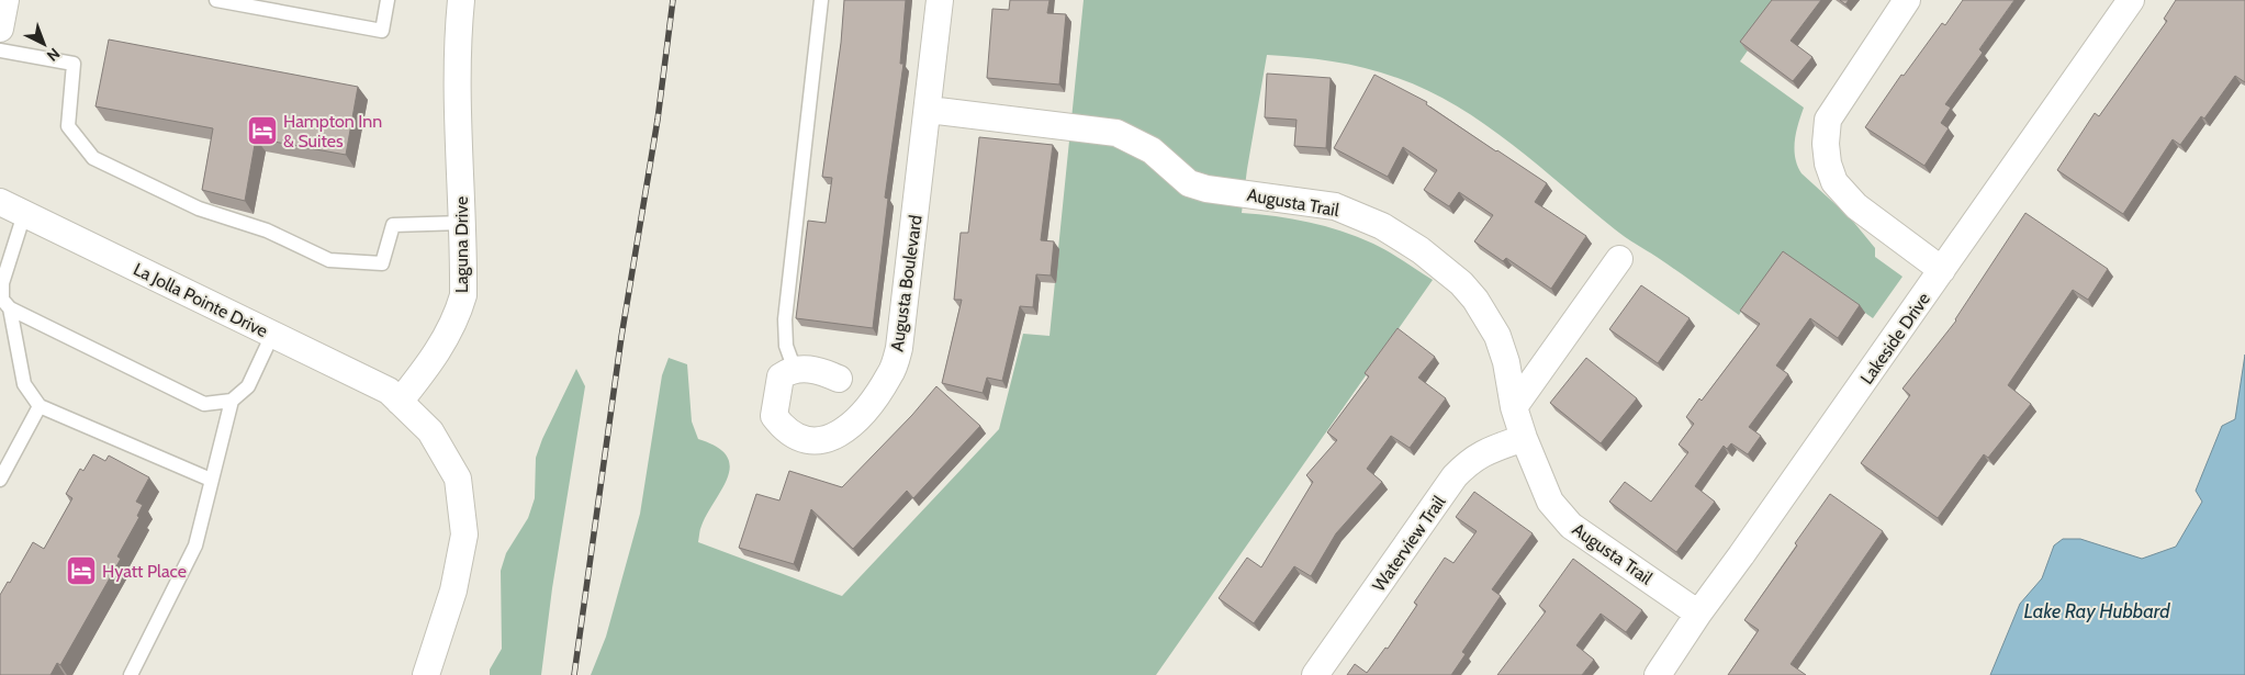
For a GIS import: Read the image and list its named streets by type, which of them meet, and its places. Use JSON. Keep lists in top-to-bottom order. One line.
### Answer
{"streets":{"street":["Augusta Trail","Laguna Drive","Augusta Boulevard","La Jolla Pointe Drive","Lakeside Drive","Waterview Trail"]},"crossings":[["Augusta Trail","Augusta Boulevard"],["Augusta Trail","Lakeside Drive"],["Augusta Trail","Waterview Trail"],["Laguna Drive","La Jolla Pointe Drive"]],"water":["Lake Ray Hubbard"],"places":{"hotel":["Hampton Inn & Suites","Hyatt Place"]},"north":"bottom right"}
